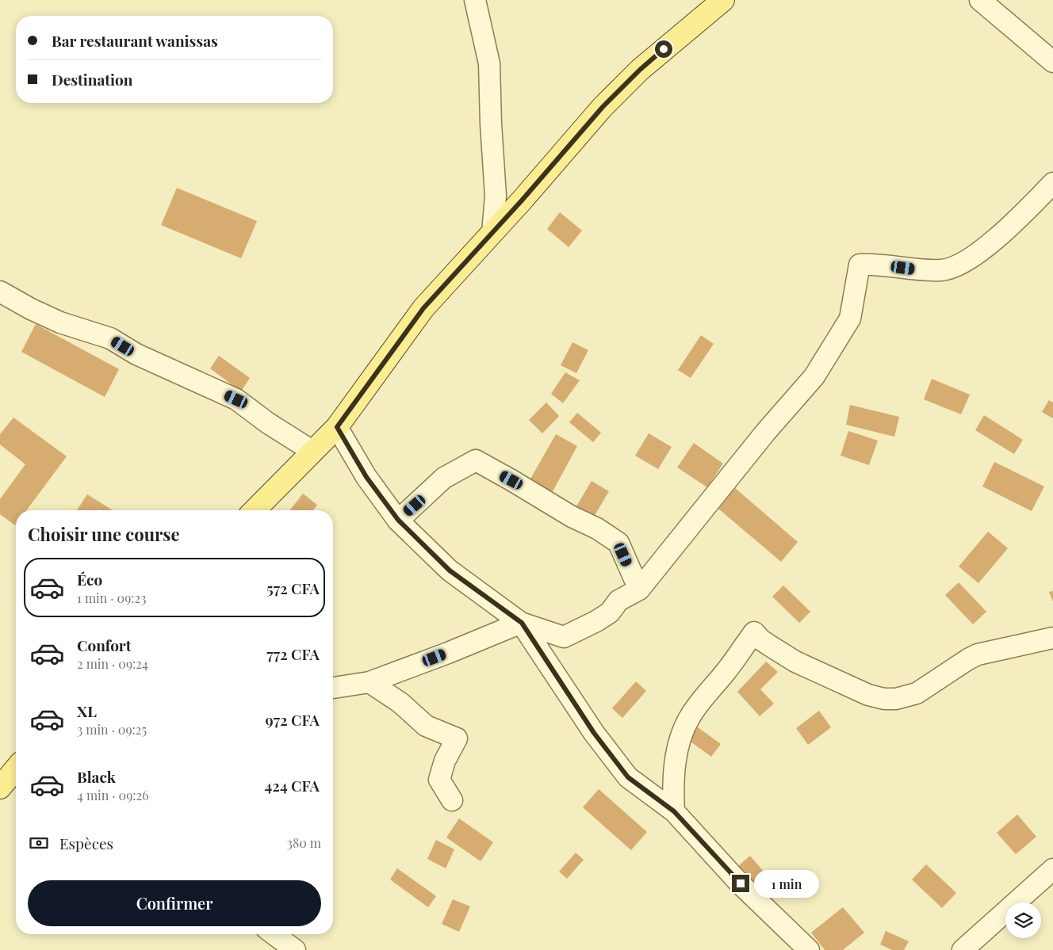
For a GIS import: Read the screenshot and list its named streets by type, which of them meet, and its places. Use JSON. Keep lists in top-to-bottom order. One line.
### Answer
{"page":{"banner":["Bar restaurant wanissas","Destination"],"heading":"Choisir une course","list":[{"name":"Éco","note":"1 min · 09:23","value":"572 CFA"},{"name":"Confort","note":"2 min · 09:24","value":"772 CFA"},{"name":"XL","note":"3 min · 09:25","value":"972 CFA"},{"name":"Black","note":"4 min · 09:26","value":"424 CFA"}],"pay":["Espèces","380 m"],"bubble":"1 min","buttons":"Confirmer"}}
